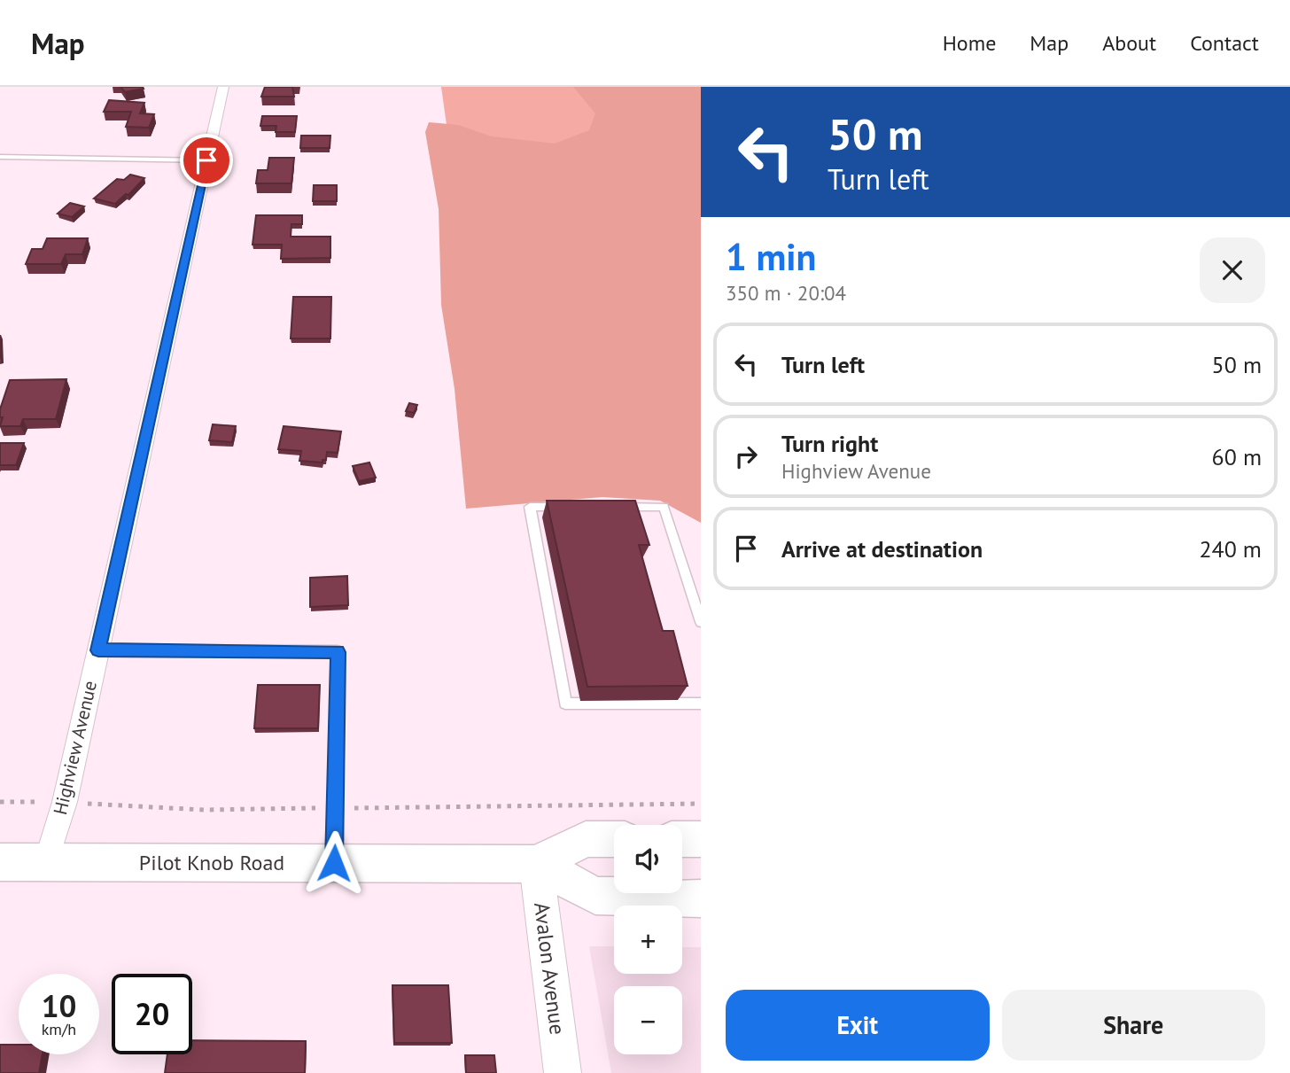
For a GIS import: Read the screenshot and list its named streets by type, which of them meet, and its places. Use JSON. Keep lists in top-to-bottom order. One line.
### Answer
{"streets":{"main road":["Pilot Knob Road"],"street":["Highview Avenue","Avalon Avenue"]},"crossings":[["Highview Avenue","Pilot Knob Road"],["Pilot Knob Road","Avalon Avenue"]],"page":{"header":"Map","nav":["Home","Map","About","Contact"],"turn":["50 m","Turn left"],"heading":["1 min","350 m · 20:04"],"list":[{"name":"Turn left","value":"50 m"},{"name":"Turn right","note":"Highview Avenue","value":"60 m"},{"name":"Arrive at destination","value":"240 m"}],"map_buttons":["+","−"],"speed":"10 km/h","limit":"20","buttons":["Exit","Share"]}}
